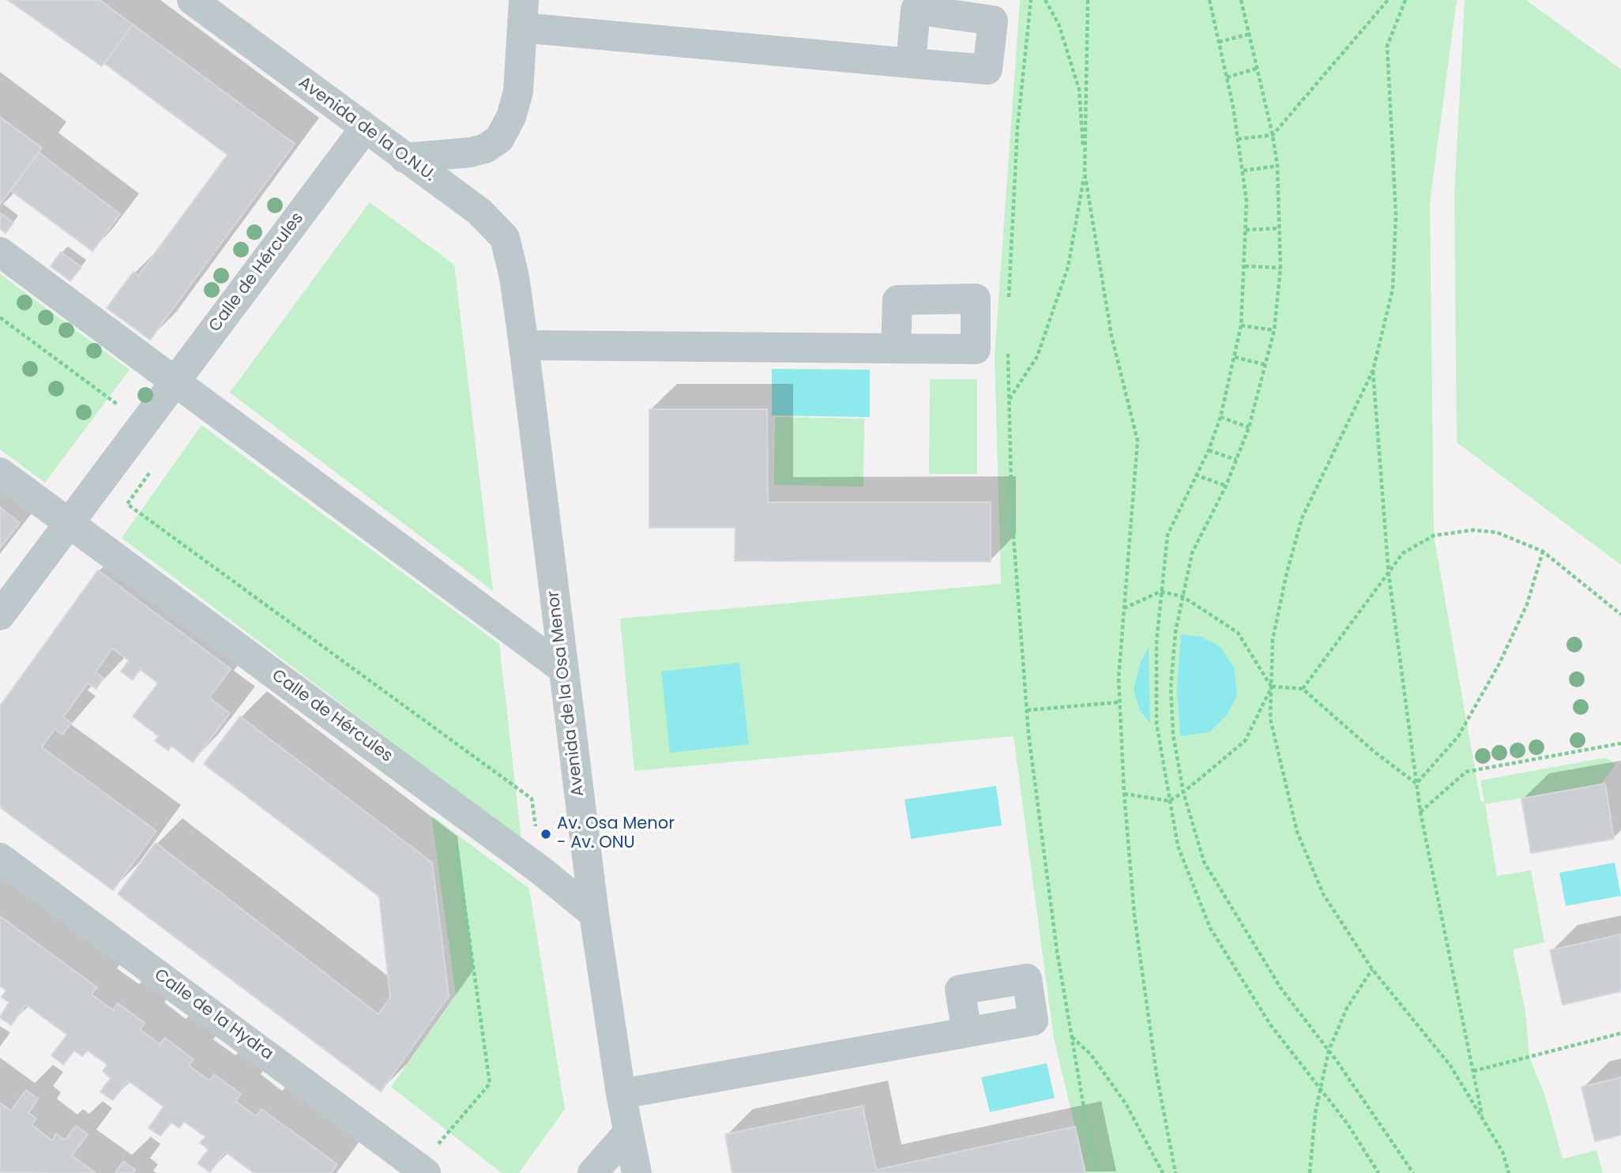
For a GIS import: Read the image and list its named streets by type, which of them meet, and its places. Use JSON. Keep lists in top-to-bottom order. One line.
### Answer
{"streets":{"street":["Avenida de la O.N.U.","Calle de Hércules","Avenida de la Osa Menor","Calle de la Hydra"]},"crossings":[["Avenida de la O.N.U.","Calle de Hércules"],["Avenida de la O.N.U.","Avenida de la Osa Menor"],["Calle de Hércules","Avenida de la Osa Menor"]],"places":["Av. Osa Menor - Av. ONU"]}
